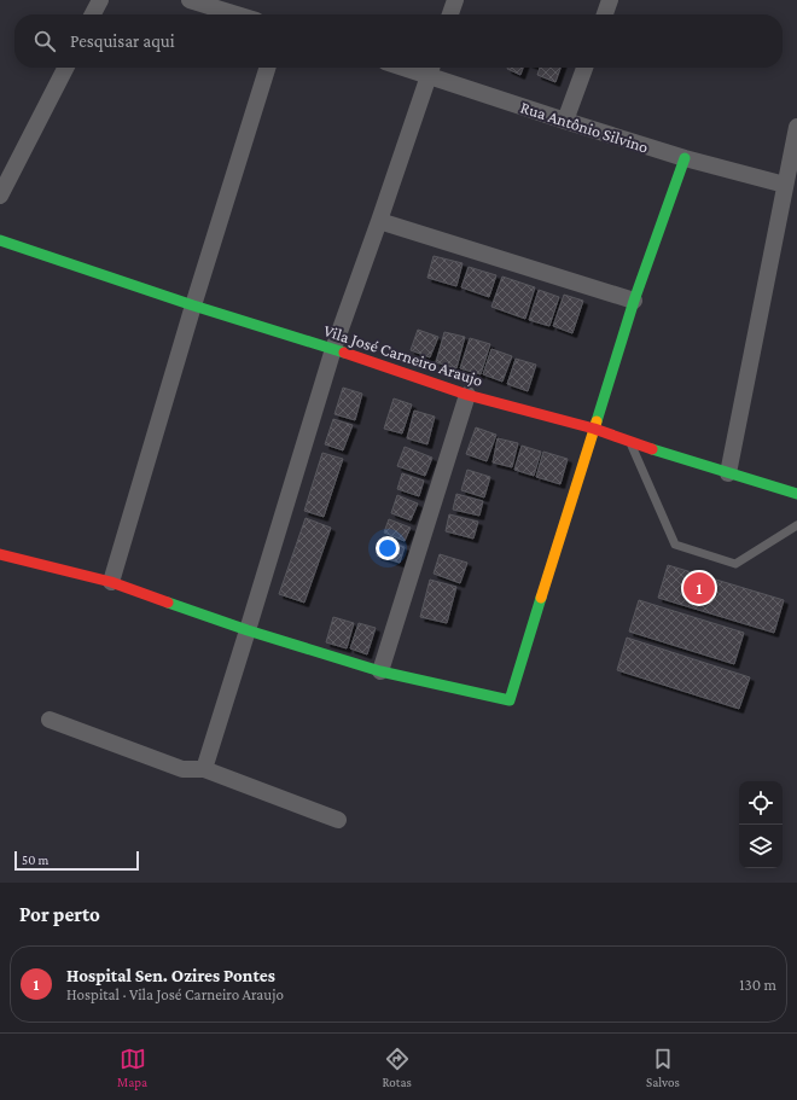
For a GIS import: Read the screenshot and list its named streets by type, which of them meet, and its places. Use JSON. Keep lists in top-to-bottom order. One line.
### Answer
{"streets":{"street":["Rua Antônio Silvino","Vila José Carneiro Araujo"]},"scale_bar":"50 m","page":{"search":"Pesquisar aqui","pins":"1","scale":"50 m","heading":"Por perto","list":[{"mark":"1","name":"Hospital Sen. Ozires Pontes","note":"Hospital · Vila José Carneiro Araujo","value":"130 m"}],"nav":["Mapa","Rotas","Salvos"]}}
